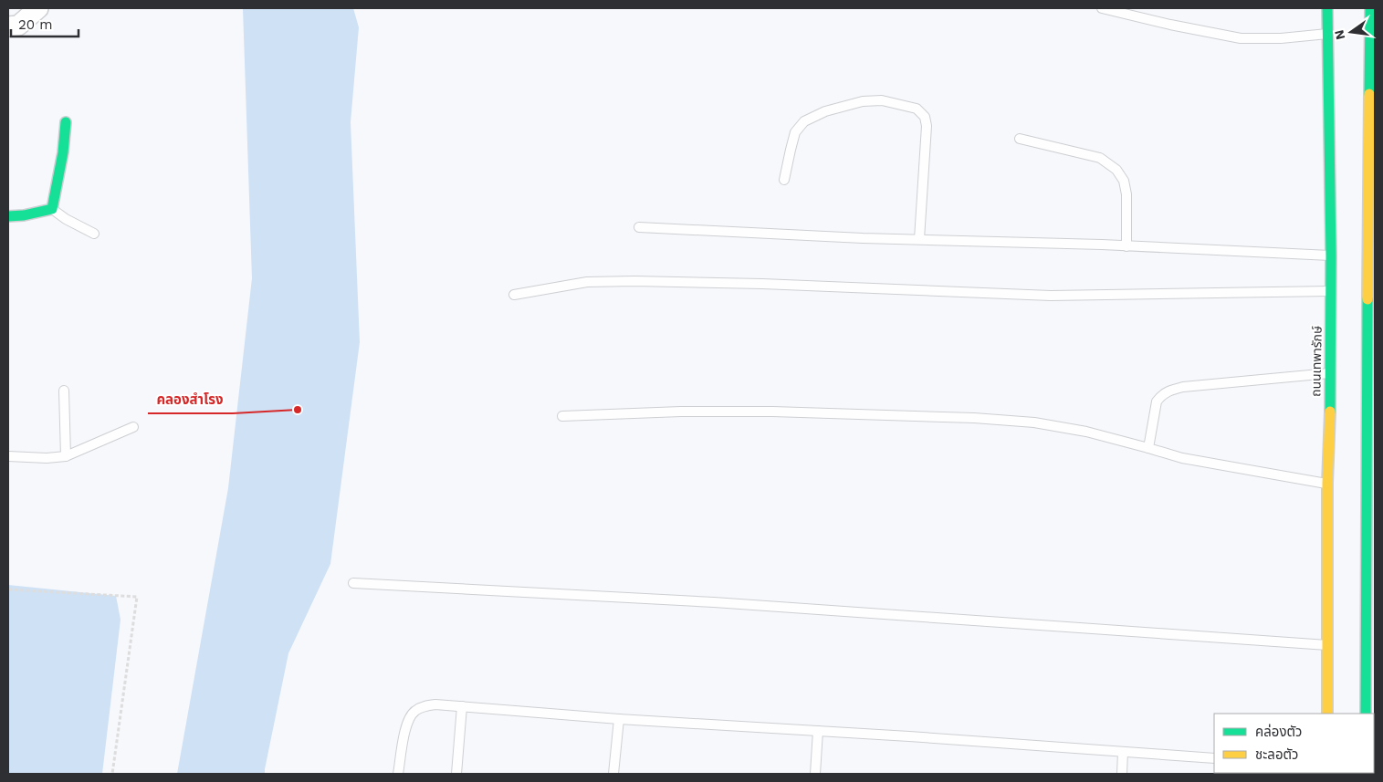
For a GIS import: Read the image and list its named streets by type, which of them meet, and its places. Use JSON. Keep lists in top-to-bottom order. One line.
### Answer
{"streets":{"main road":["ถนนเทพารักษ์"]},"places":["คลองสำโรง"],"legend":["คล่องตัว","ชะลอตัว"],"scale_bar":"20 m","north":"left"}
